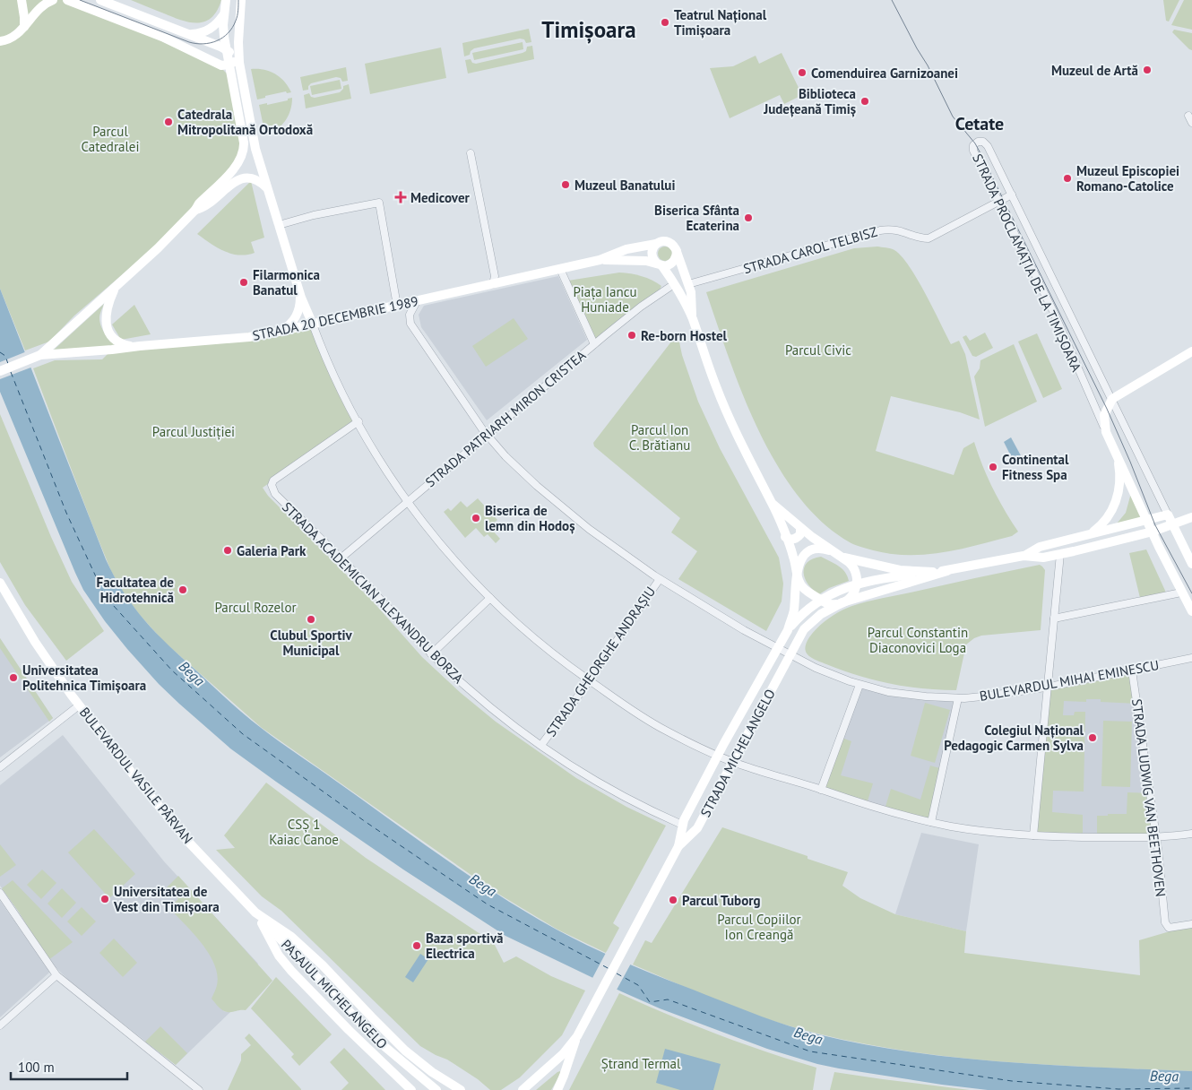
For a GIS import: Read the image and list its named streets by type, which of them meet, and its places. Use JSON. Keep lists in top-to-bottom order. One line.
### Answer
{"streets":{"main road":["STRADA 20 DECEMBRIE 1989","STRADA MICHELANGELO","BULEVARDUL VASILE PÂRVAN","PASAJUL MICHELANGELO"],"street":["STRADA CAROL TELBISZ","STRADA PROCLAMAȚIA DE LA TIMIȘOARA","STRADA PATRIARH MIRON CRISTEA","STRADA ACADEMICIAN ALEXANDRU BORZA","STRADA GHEORGHE ANDRAȘIU","BULEVARDUL MIHAI EMINESCU","STRADA LUDWIG VAN BEETHOVEN"]},"crossings":[["STRADA CAROL TELBISZ","STRADA PROCLAMAȚIA DE LA TIMIȘOARA"],["STRADA 20 DECEMBRIE 1989","BULEVARDUL MIHAI EMINESCU"],["STRADA PATRIARH MIRON CRISTEA","STRADA ACADEMICIAN ALEXANDRU BORZA"],["STRADA PATRIARH MIRON CRISTEA","BULEVARDUL MIHAI EMINESCU"],["STRADA ACADEMICIAN ALEXANDRU BORZA","STRADA GHEORGHE ANDRAȘIU"],["STRADA ACADEMICIAN ALEXANDRU BORZA","STRADA MICHELANGELO"],["STRADA GHEORGHE ANDRAȘIU","BULEVARDUL MIHAI EMINESCU"],["BULEVARDUL MIHAI EMINESCU","STRADA MICHELANGELO"],["BULEVARDUL MIHAI EMINESCU","STRADA LUDWIG VAN BEETHOVEN"],["BULEVARDUL VASILE PÂRVAN","PASAJUL MICHELANGELO"]],"districts":["Timișoara","Cetate"],"water":["Bega"],"parks":["Parcul Catedralei","Piața Iancu Huniade","Parcul Civic","Parcul Ion C. Brătianu","Parcul Justiției","Parcul Rozelor","Parcul Constantin Diaconovici Loga","CSȘ 1 Kaiac Canoe","Parcul Copiilor Ion Creangă","Ștrand Termal"],"places":{"other":["Teatrul Național Timișoara","Muzeul de Artă","Comenduirea Garnizoanei","Biblioteca Județeană Timiș","Catedrala Mitropolitană Ortodoxă","Muzeul Episcopiei Romano-Catolice","Muzeul Banatului","Biserica Sfânta Ecaterina","Filarmonica Banatul","Re-born Hostel","Continental Fitness Spa","Biserica de lemn din Hodoș","Galeria Park","Facultatea de Hidrotehnică","Clubul Sportiv Municipal","Universitatea Politehnica Timișoara","Colegiul Național Pedagogic Carmen Sylva","Universitatea de Vest din Timișoara","Parcul Tuborg","Baza sportivă Electrica"],"health":["Medicover"]},"scale_bar":"100 m"}
